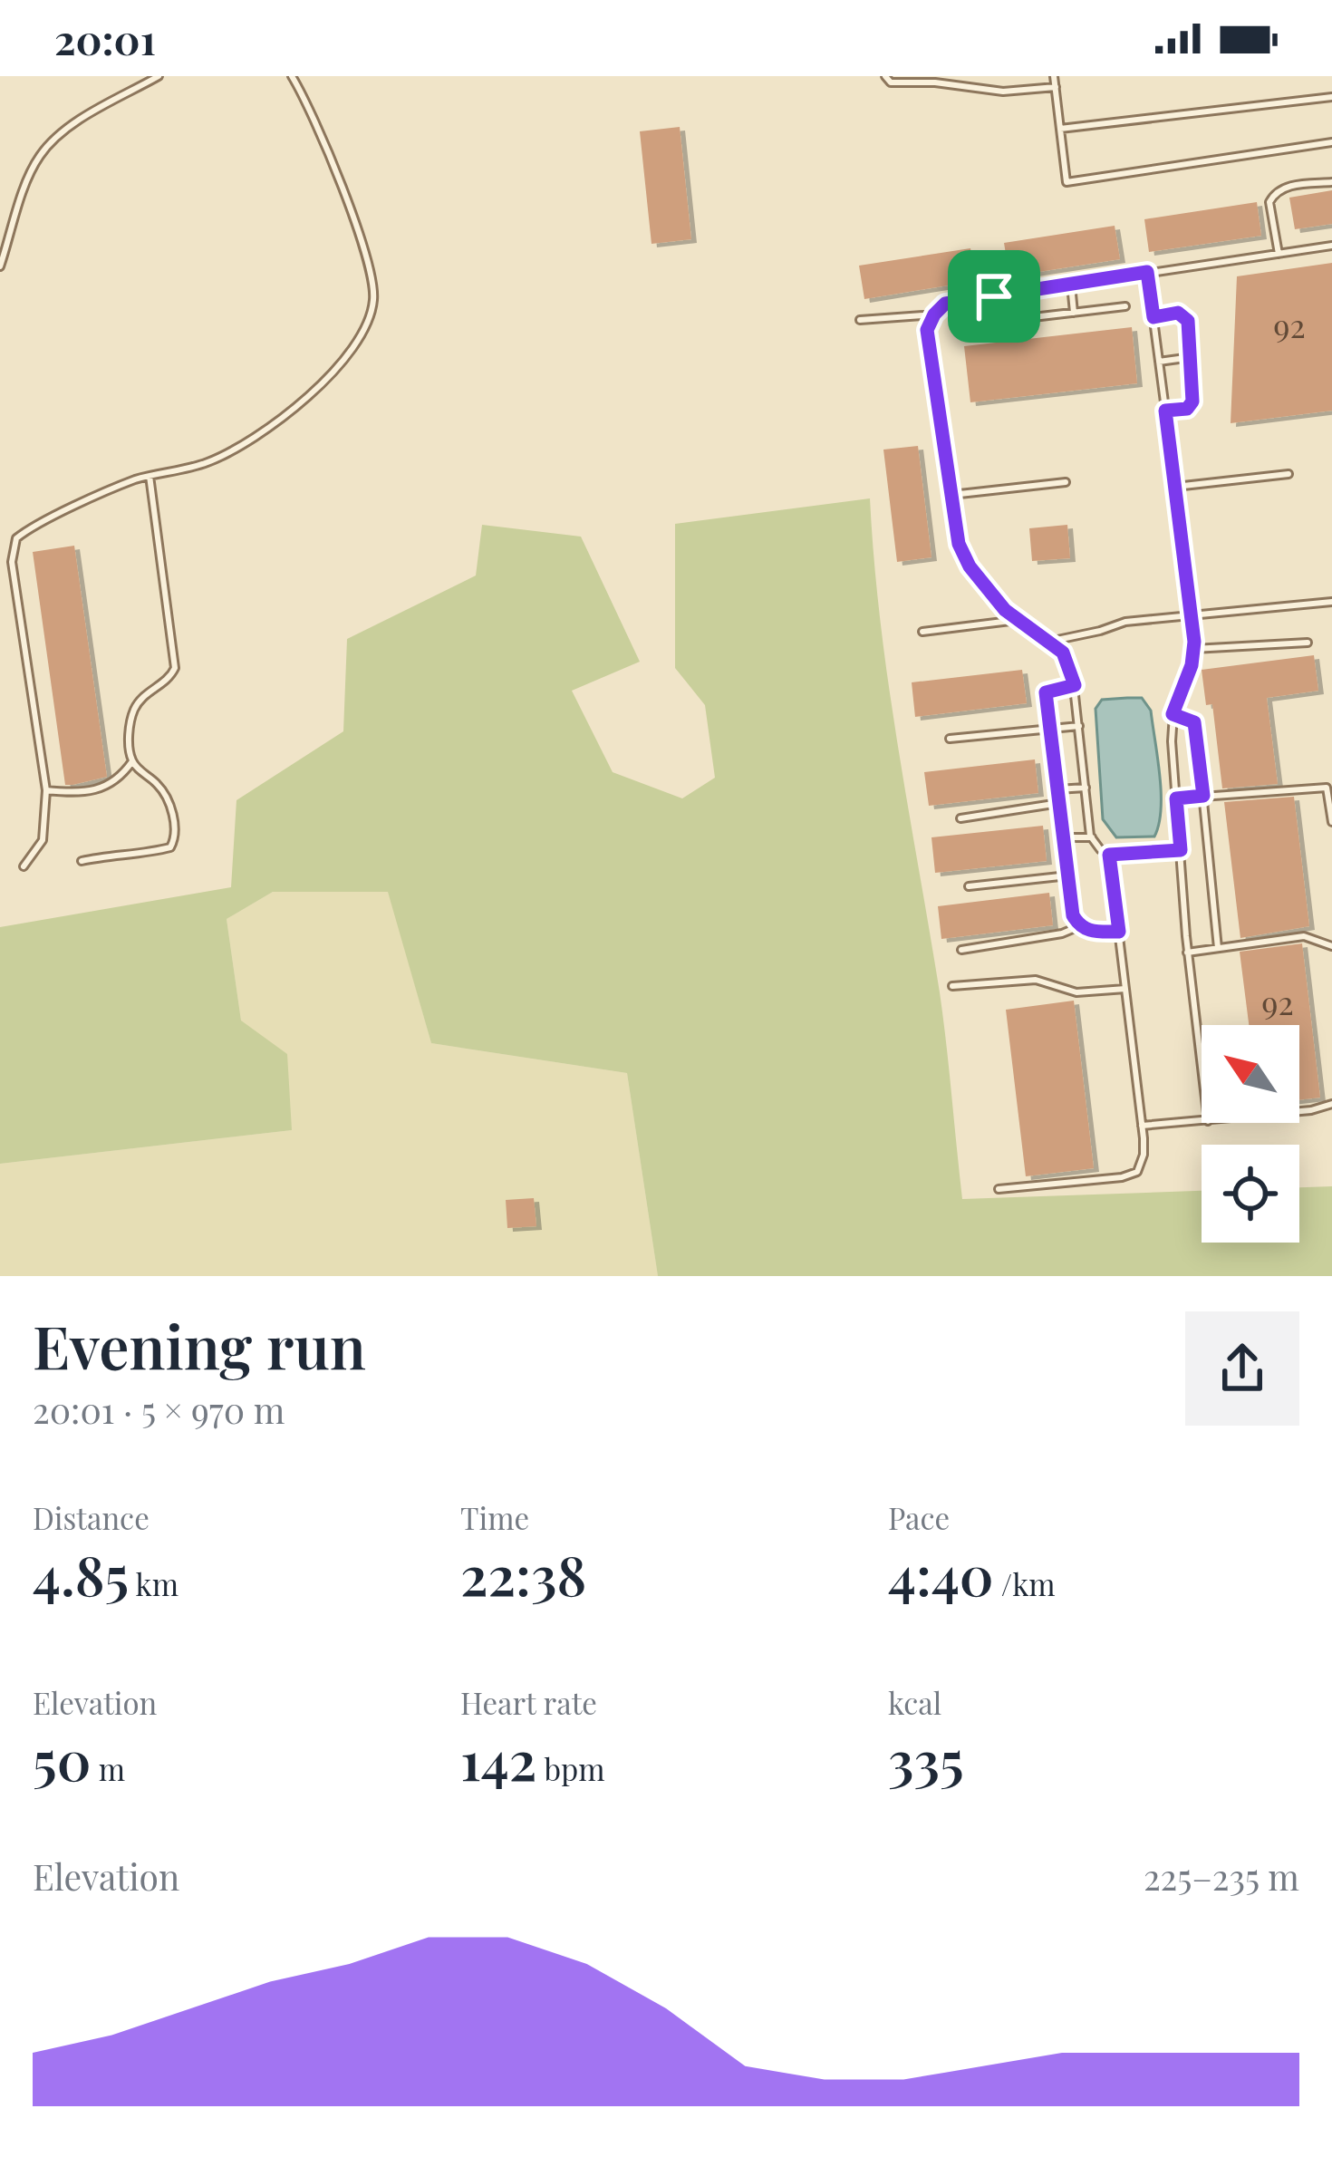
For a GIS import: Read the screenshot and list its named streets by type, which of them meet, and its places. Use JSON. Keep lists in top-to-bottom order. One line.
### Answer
{"house_numbers":["92","92"],"north":"top left","page":{"status":"20:01","heading":["Evening run","20:01 · 5 × 970 m"],"stats":[["Distance","4.85 km"],["Time","22:38"],["Pace","4:40 /km"],["Elevation","50 m"],["Heart rate","142 bpm"],["kcal","335"]],"chart":["Elevation","225–235 m"]}}
